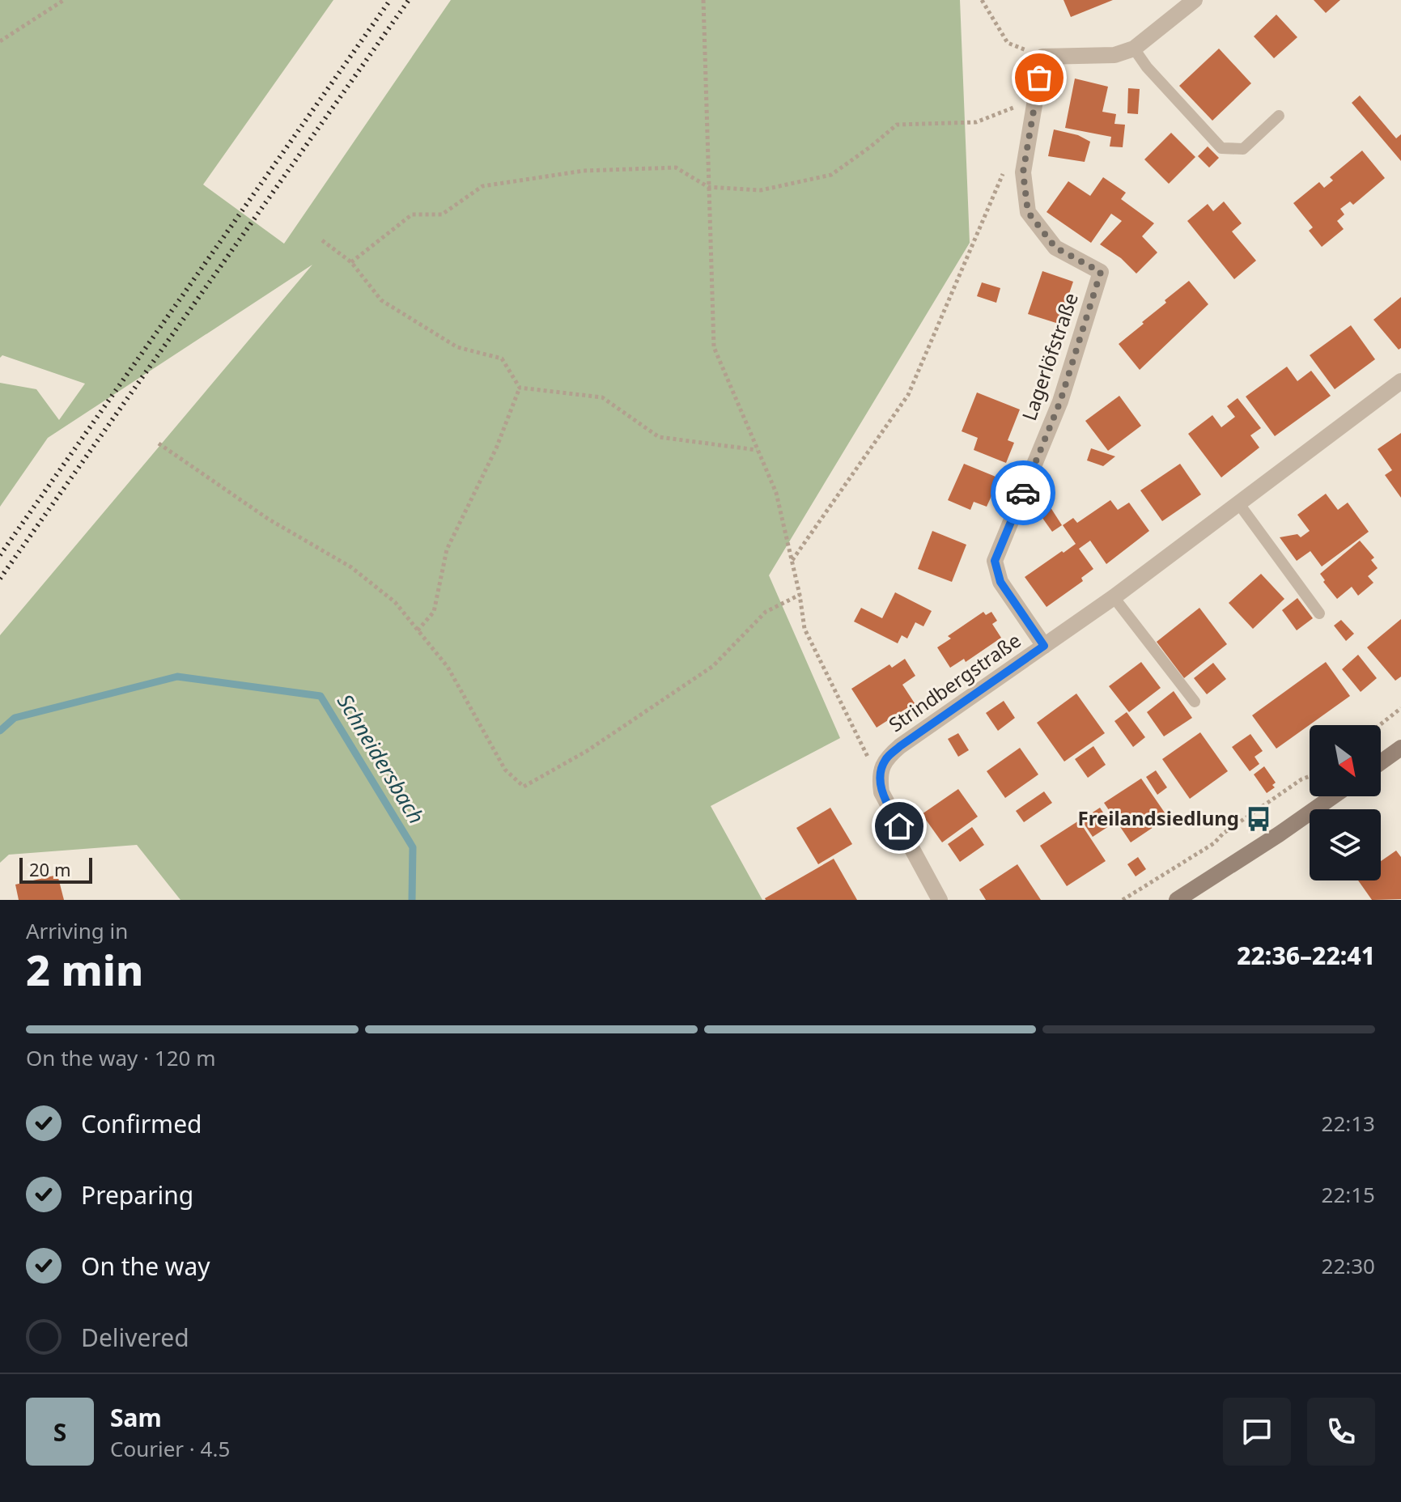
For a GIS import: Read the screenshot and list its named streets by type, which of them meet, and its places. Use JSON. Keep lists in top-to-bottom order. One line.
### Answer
{"streets":{"street":["Lagerlöfstraße","Strindbergstraße"]},"crossings":[["Lagerlöfstraße","Strindbergstraße"]],"water":["Schneidersbach"],"places":{"bus stop":["Freilandsiedlung"]},"scale_bar":"20 m","north":"bottom right","page":{"scale":"20 m","heading":["2 min","Arriving in","22:36–22:41"],"panel":["Sam","Courier · 4.5"],"bar":"On the way · 120 m","list":[["Confirmed","22:13"],["Preparing","22:15"],["On the way","22:30"],"Delivered"],"round":"S"}}
